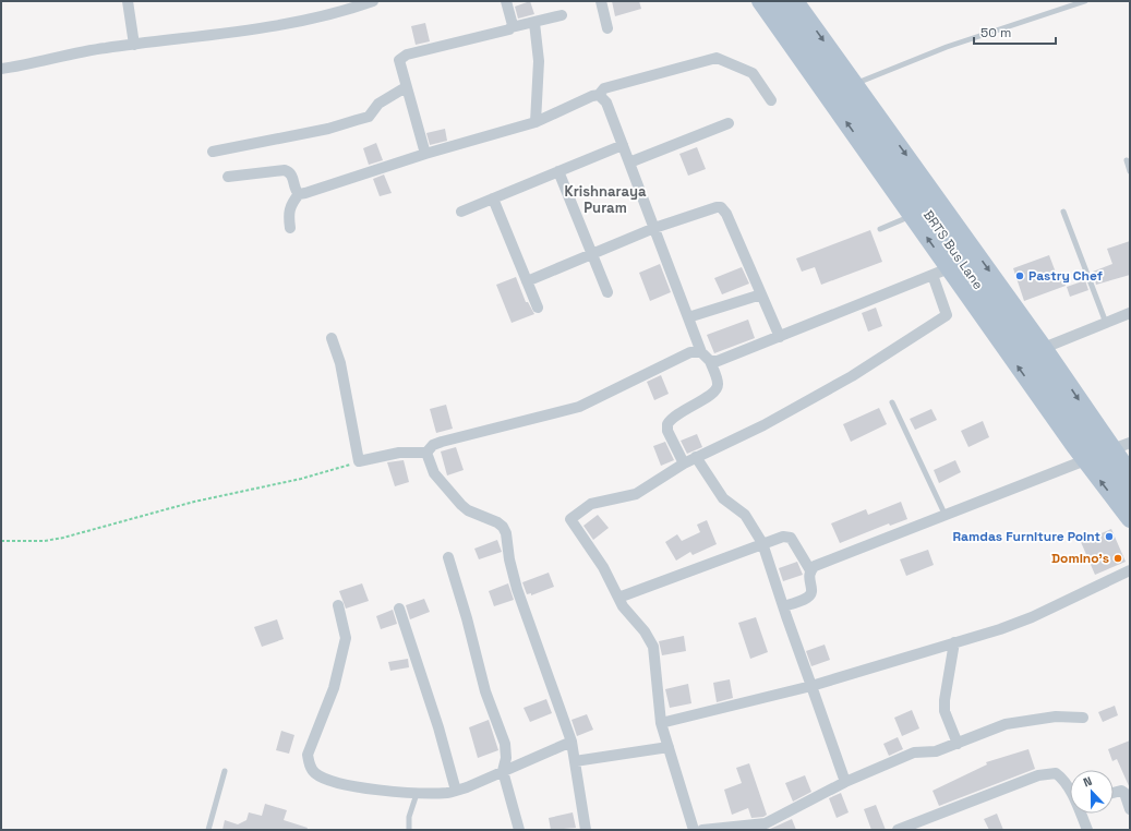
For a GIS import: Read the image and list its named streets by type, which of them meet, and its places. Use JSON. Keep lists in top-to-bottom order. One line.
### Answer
{"streets":{"main road":["BRTS Bus Lane"]},"districts":["Krishnaraya Puram"],"places":["Pastry Chef","Ramdas Furniture Point","Domino's"],"scale_bar":"50 m","north":"top"}
